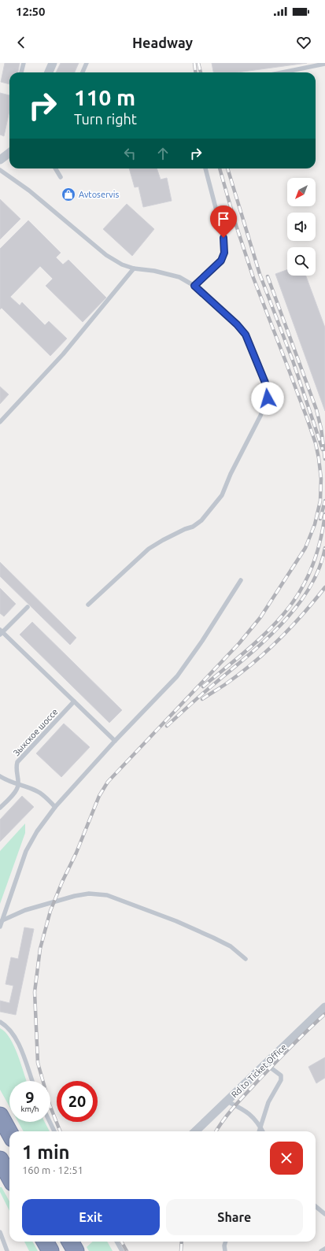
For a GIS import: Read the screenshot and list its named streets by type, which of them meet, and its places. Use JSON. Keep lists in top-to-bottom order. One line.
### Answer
{"streets":{"street":["Rd to Ticket Office"],"lane":["Зыхское шоссе"]},"places":{"shop":["Avtoservis"]},"north":"bottom left","page":{"status":"12:50","header":"Headway","turn":["110 m","Turn right"],"speed":"9 km/h","limit":"20","heading":["1 min","160 m · 12:51"],"buttons":["Exit","Share"]}}
